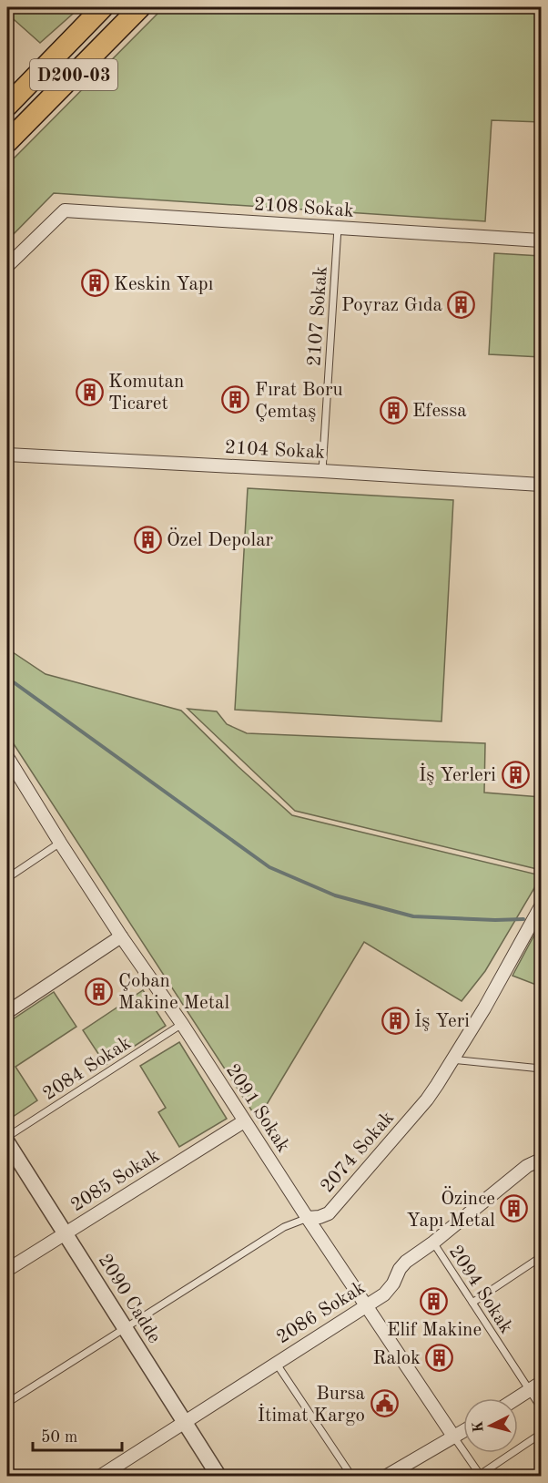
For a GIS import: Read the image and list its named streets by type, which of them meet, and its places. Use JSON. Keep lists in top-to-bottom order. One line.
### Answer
{"streets":{"highway":["D200-03"],"street":["2108 Sokak","2104 Sokak","2091 Sokak","2074 Sokak","2085 Sokak","2090 Cadde","2086 Sokak"],"lane":["2107 Sokak","2084 Sokak","2094 Sokak"]},"crossings":[["2108 Sokak","2107 Sokak"],["2107 Sokak","2104 Sokak"],["2084 Sokak","2091 Sokak"],["2091 Sokak","2074 Sokak"],["2091 Sokak","2085 Sokak"],["2091 Sokak","2086 Sokak"],["2074 Sokak","2090 Cadde"],["2085 Sokak","2090 Cadde"],["2094 Sokak","2086 Sokak"],["2090 Cadde","2086 Sokak"]],"places":{"building":["Keskin Yapı","Poyraz Gıda","Komutan Ticaret","Fırat Boru Çemtaş","Efessa","Özel Depolar","İş Yerleri","Çoban Makine Metal","İş Yeri","Özince Yapı Metal","Elif Makine","Ralok"],"public building":["Bursa İtimat Kargo"]},"scale_bar":"50 m","north":"left"}
